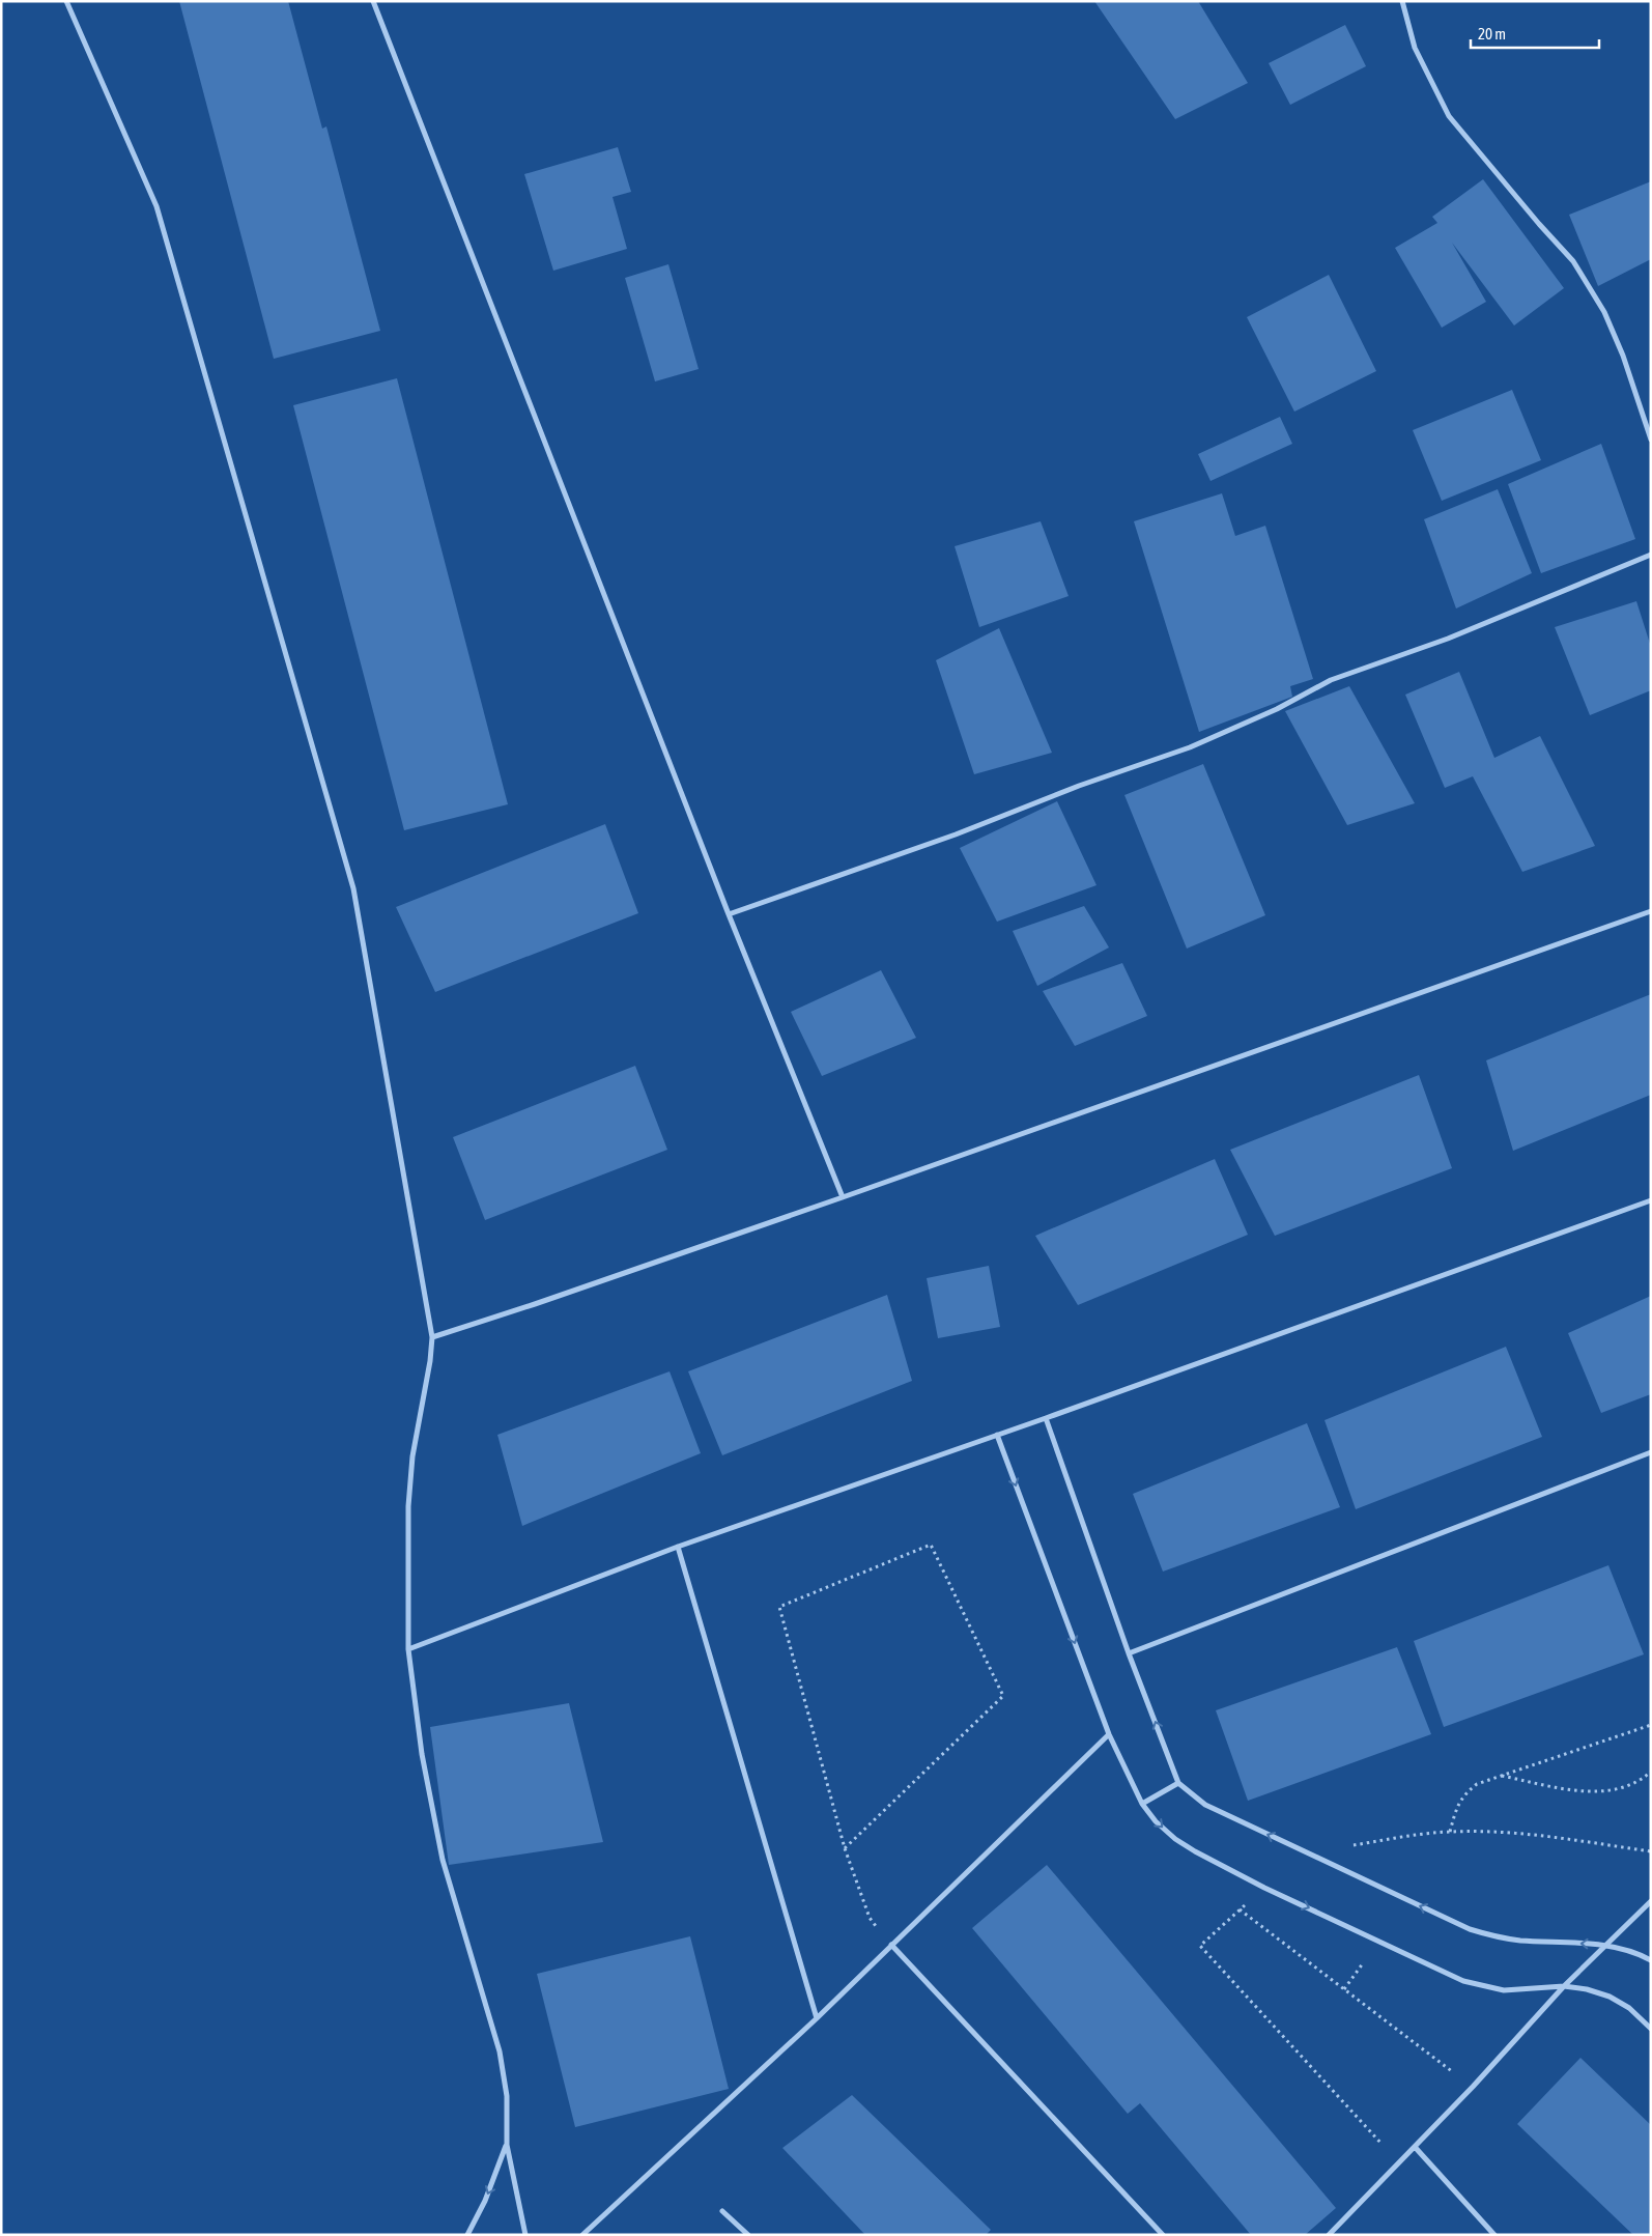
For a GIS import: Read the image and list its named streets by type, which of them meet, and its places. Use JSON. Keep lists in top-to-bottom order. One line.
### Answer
{"scale_bar":"20 m"}
